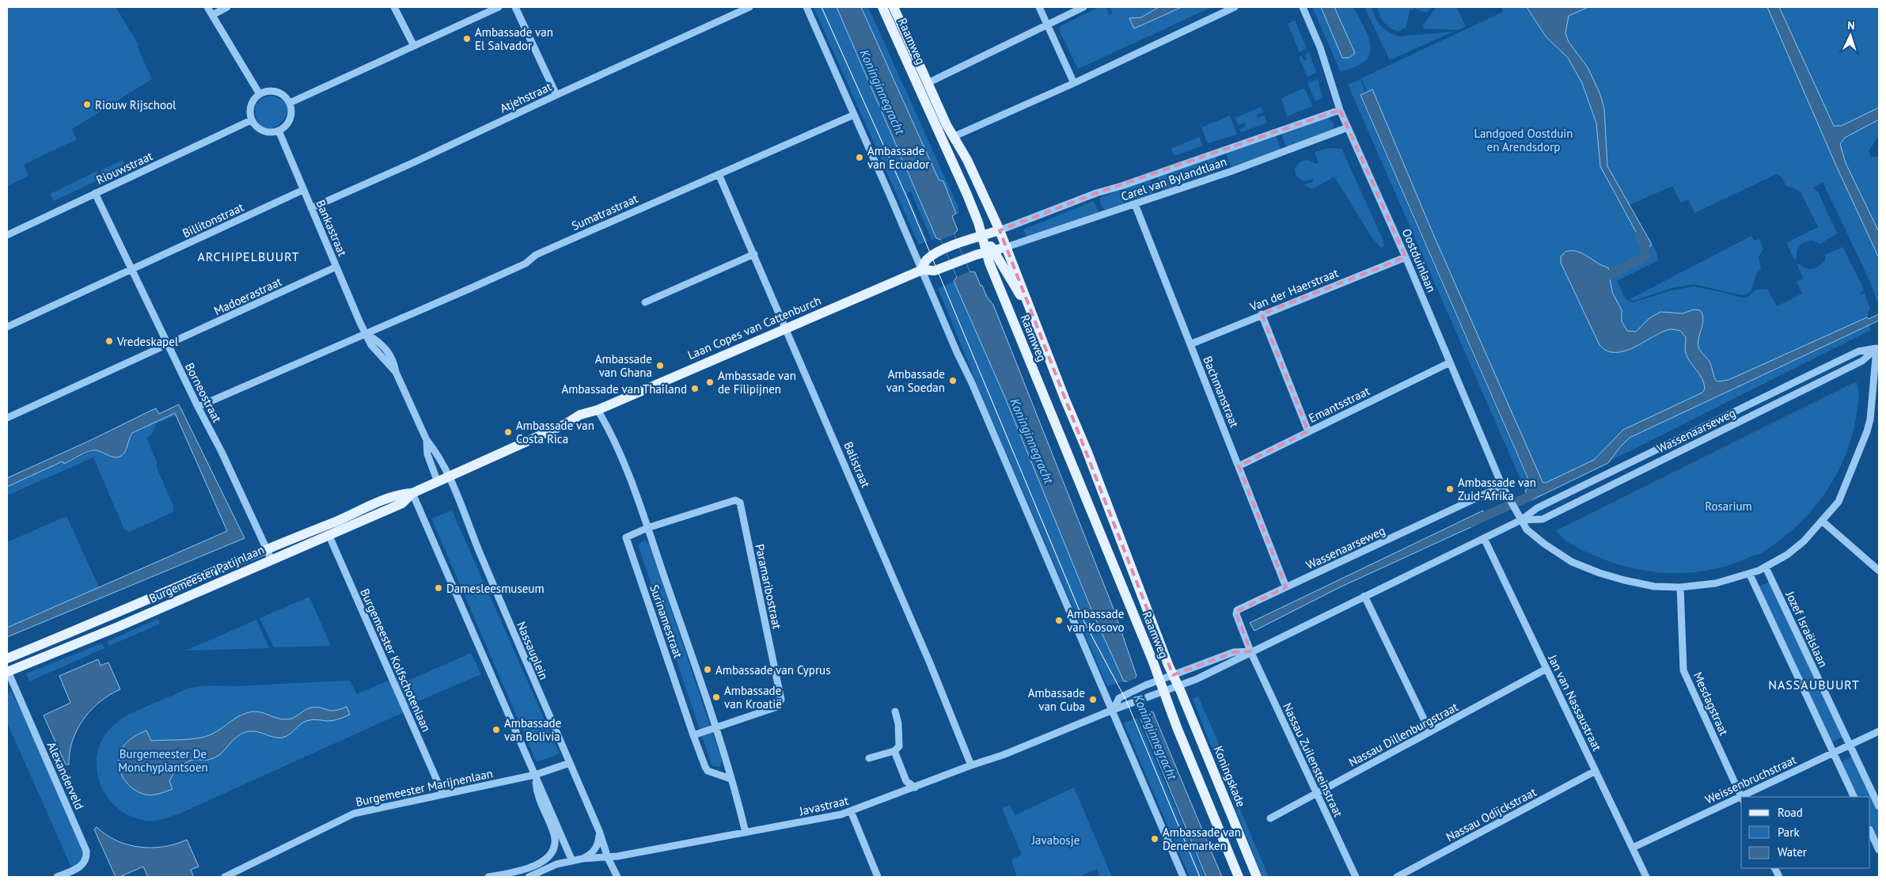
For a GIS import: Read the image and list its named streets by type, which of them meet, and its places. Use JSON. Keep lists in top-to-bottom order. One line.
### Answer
{"streets":{"main road":["Raamweg","Laan Copes van Cattenburch","Burgemeester Patijnlaan","Koningskade"],"street":["Atjehstraat","Riouwstraat","Carel van Bylandtlaan","Sumatrastraat","Billitonstraat","Bankastraat","Oostduinlaan","Van der Haerstraat","Madoerastraat","Bachmanstraat","Borneostraat","Emantsstraat","Wassenaarseweg","Balistraat","Paramaribostraat","Surinamestraat","Jozef Israëlslaan","Nassauplein","Burgemeester Kolfschotenlaan","Jan van Nassaustraat","Mesdagstraat","Nassau Dillenburgstraat","Nassau Zuilensteinstraat","Alexanderveld","Weissenbruchstraat","Burgemeester Marijnenlaan","Javastraat","Nassau Odijckstraat"]},"crossings":[["Raamweg","Carel van Bylandtlaan"],["Raamweg","Laan Copes van Cattenburch"],["Raamweg","Wassenaarseweg"],["Raamweg","Koningskade"],["Raamweg","Javastraat"],["Atjehstraat","Bankastraat"],["Riouwstraat","Bankastraat"],["Riouwstraat","Borneostraat"],["Carel van Bylandtlaan","Oostduinlaan"],["Carel van Bylandtlaan","Laan Copes van Cattenburch"],["Carel van Bylandtlaan","Bachmanstraat"],["Sumatrastraat","Bankastraat"],["Sumatrastraat","Borneostraat"],["Sumatrastraat","Balistraat"],["Billitonstraat","Bankastraat"],["Billitonstraat","Borneostraat"],["Bankastraat","Madoerastraat"],["Bankastraat","Laan Copes van Cattenburch"],["Bankastraat","Burgemeester Patijnlaan"],["Bankastraat","Nassauplein"],["Oostduinlaan","Van der Haerstraat"],["Oostduinlaan","Emantsstraat"],["Oostduinlaan","Wassenaarseweg"],["Oostduinlaan","Jozef Israëlslaan"],["Oostduinlaan","Mesdagstraat"],["Van der Haerstraat","Bachmanstraat"],["Madoerastraat","Borneostraat"],["Laan Copes van Cattenburch","Balistraat"],["Laan Copes van Cattenburch","Burgemeester Patijnlaan"],["Laan Copes van Cattenburch","Surinamestraat"],["Laan Copes van Cattenburch","Nassauplein"],["Bachmanstraat","Emantsstraat"],["Bachmanstraat","Wassenaarseweg"],["Borneostraat","Burgemeester Patijnlaan"],["Wassenaarseweg","Jan van Nassaustraat"],["Wassenaarseweg","Nassau Zuilensteinstraat"],["Wassenaarseweg","Koningskade"],["Wassenaarseweg","Javastraat"],["Balistraat","Javastraat"],["Burgemeester Patijnlaan","Nassauplein"],["Burgemeester Patijnlaan","Burgemeester Kolfschotenlaan"],["Burgemeester Patijnlaan","Alexanderveld"],["Paramaribostraat","Surinamestraat"],["Surinamestraat","Javastraat"],["Jozef Israëlslaan","Weissenbruchstraat"],["Nassauplein","Burgemeester Marijnenlaan"],["Nassauplein","Javastraat"],["Burgemeester Kolfschotenlaan","Burgemeester Marijnenlaan"],["Jan van Nassaustraat","Nassau Dillenburgstraat"],["Jan van Nassaustraat","Weissenbruchstraat"],["Jan van Nassaustraat","Nassau Odijckstraat"],["Nassau Dillenburgstraat","Nassau Zuilensteinstraat"]],"districts":["ARCHIPELBUURT","NASSAUBUURT"],"water":["Koninginnegracht"],"parks":["Landgoed Oostduin en Arendsdorp","Rosarium","Burgemeester De Monchyplantsoen","Javabosje"],"places":["Ambassade van El Salvador","Riouw Rijschool","Ambassade van Ecuador","Vredeskapel","Ambassade van Ghana","Ambassade van Soedan","Ambassade van de Filipijnen","Ambassade van Thailand","Ambassade van Costa Rica","Ambassade van Zuid-Afrika","Damesleesmuseum","Ambassade van Kosovo","Ambassade van Cyprus","Ambassade van Kroatië","Ambassade van Cuba","Ambassade van Bolivia","Ambassade van Denemarken"],"legend":["Road","Park","Water"],"north":"top"}
